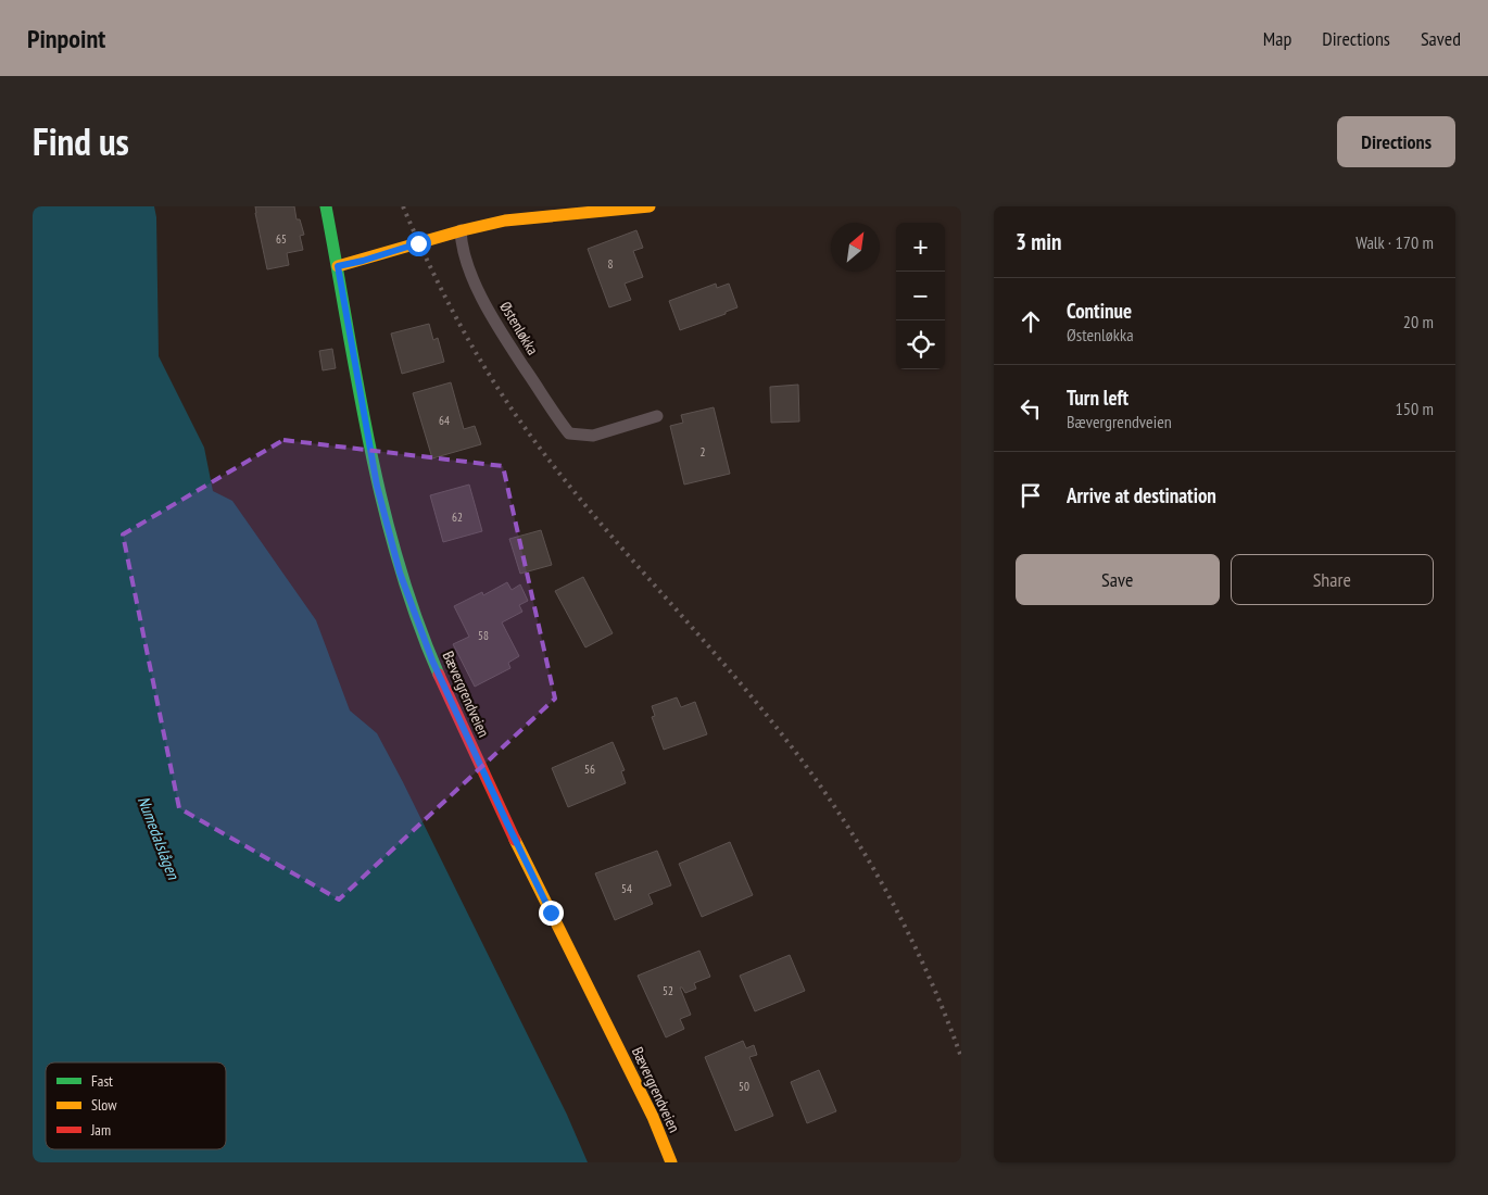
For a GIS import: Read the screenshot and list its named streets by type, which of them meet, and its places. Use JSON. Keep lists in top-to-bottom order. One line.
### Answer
{"streets":{"main road":["Bævergrendveien"],"lane":["Østenløkka"]},"water":["Numedalslågen"],"house_numbers":["65","8","64","2","62","58","56","54","52","50"],"legend":["Fast","Slow","Jam"],"north":"top right","page":{"header":"Pinpoint","nav":["Map","Directions","Saved"],"title":"Find us","buttons":["Directions",["Save","Share"]],"heading":["3 min","Walk · 170 m"],"map_buttons":["+","−"],"list":[["Continue","Østenløkka","20 m"],["Turn left","Bævergrendveien","150 m"],"Arrive at destination"]}}
